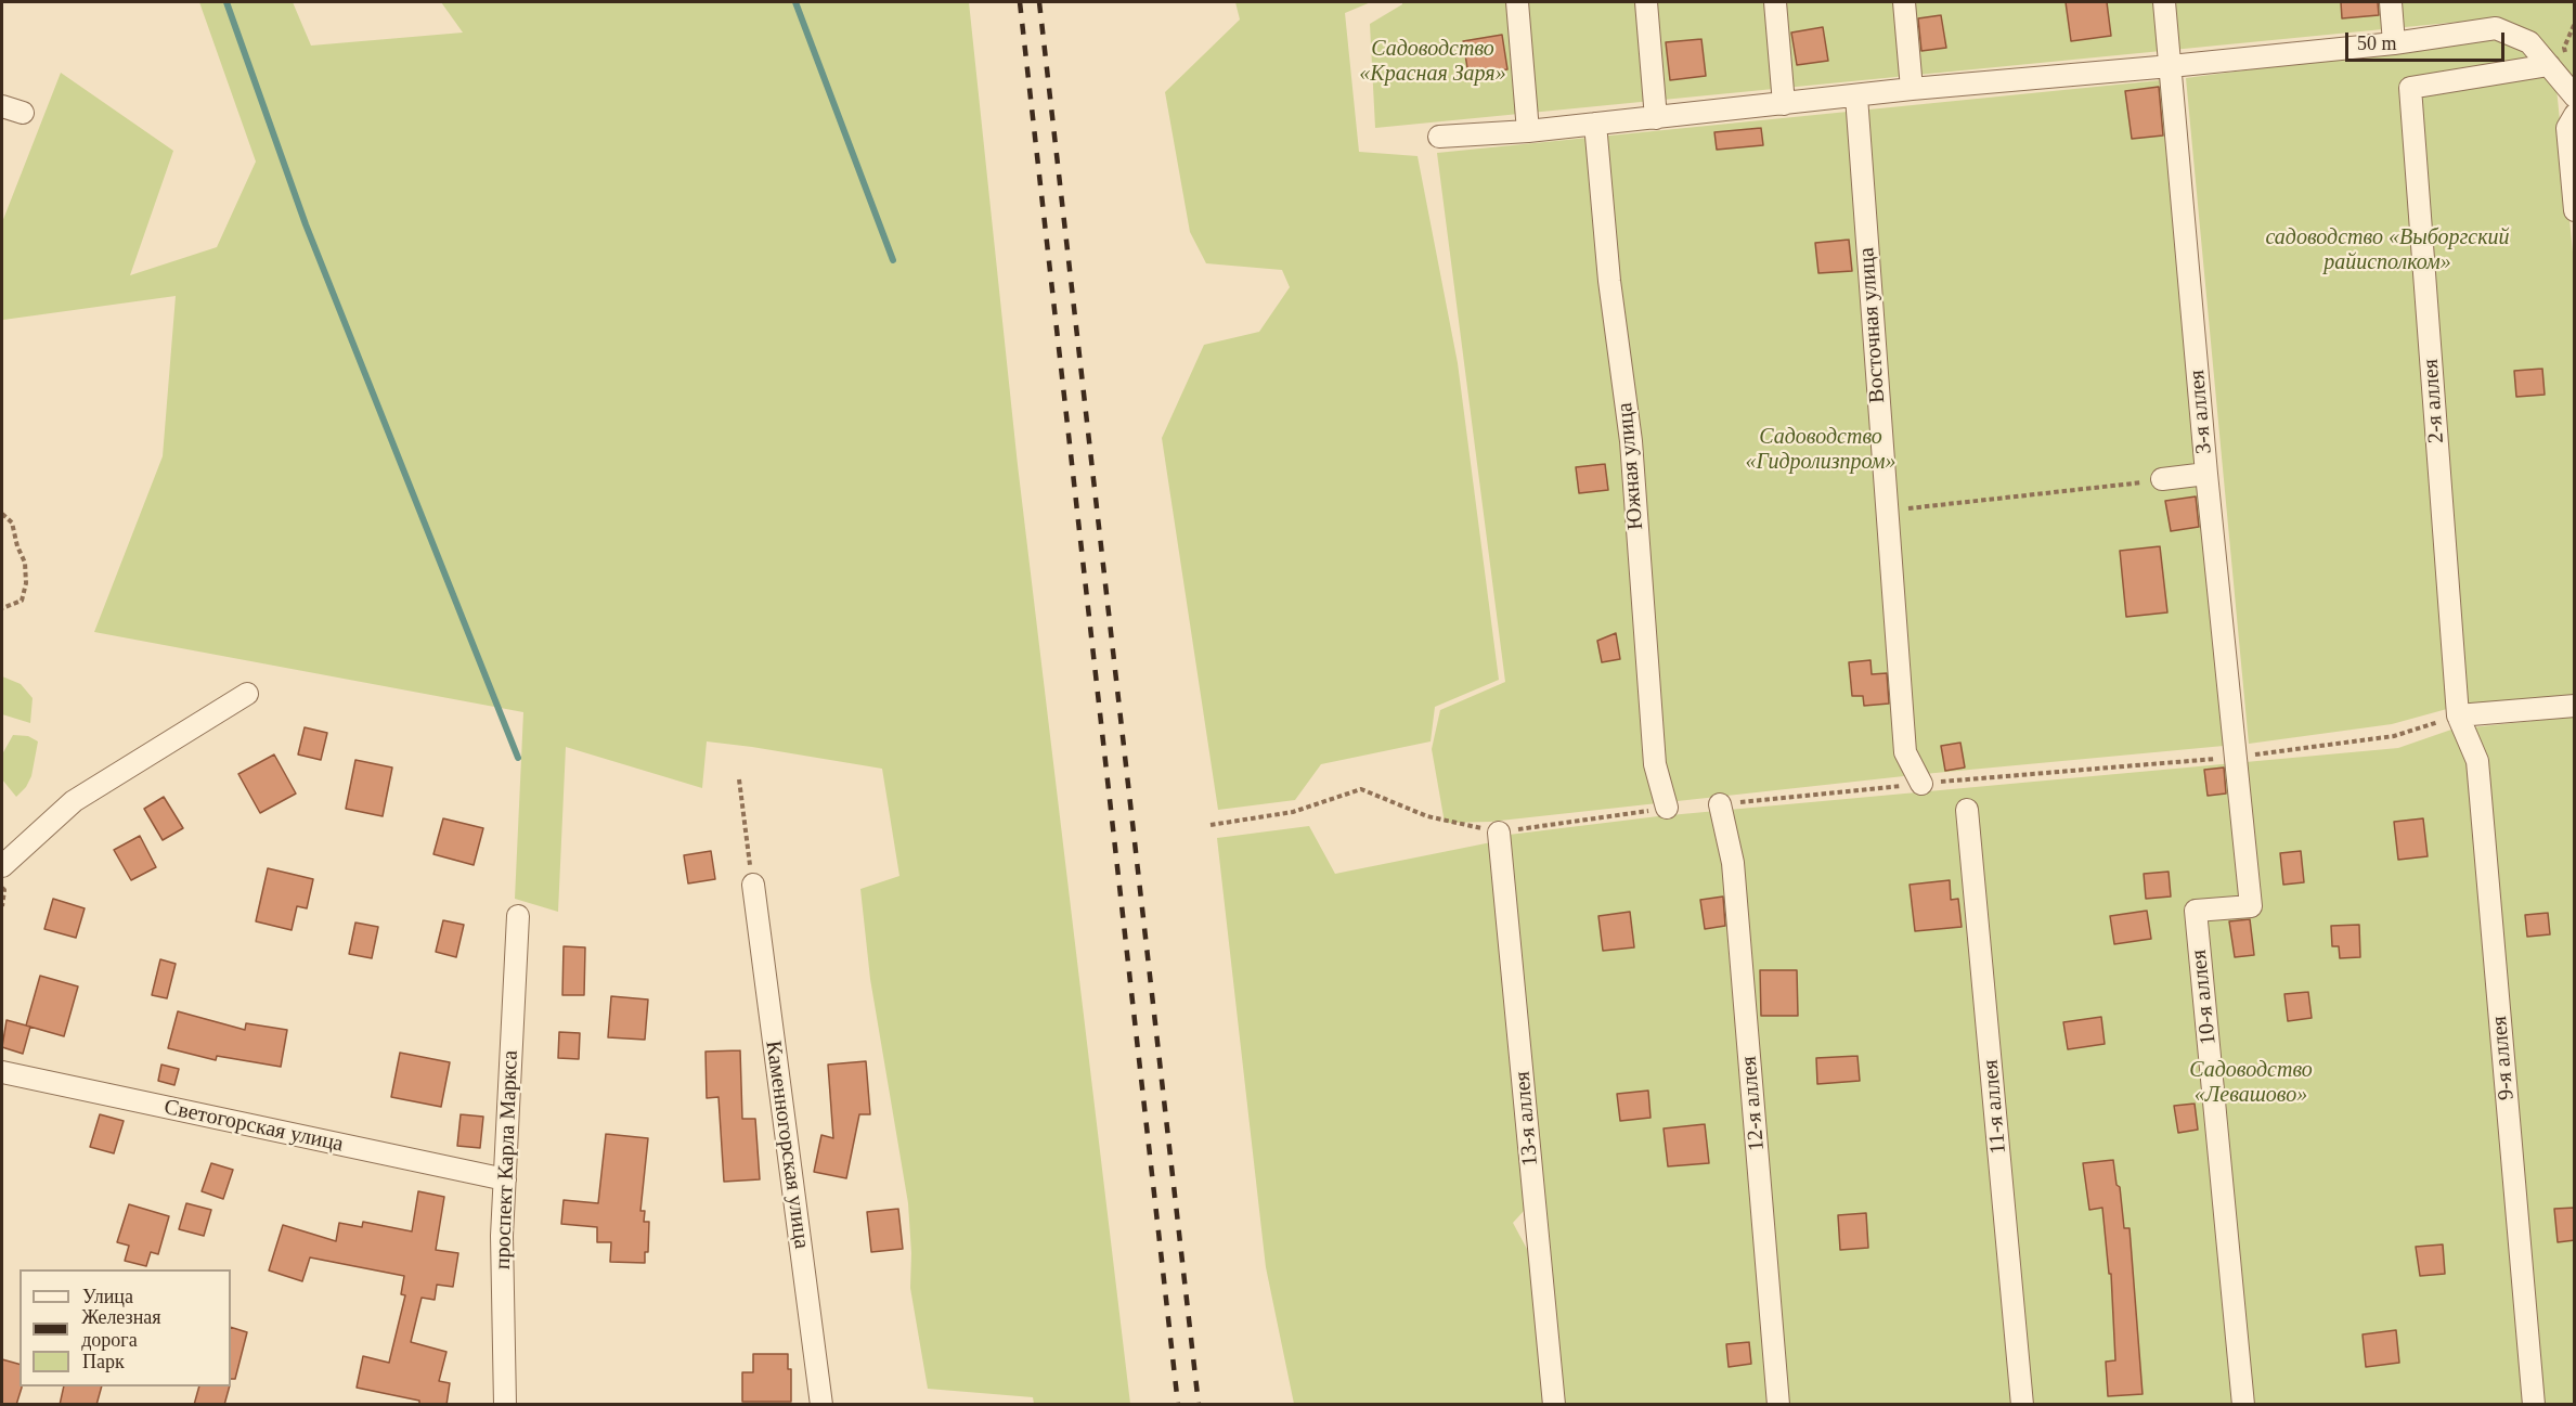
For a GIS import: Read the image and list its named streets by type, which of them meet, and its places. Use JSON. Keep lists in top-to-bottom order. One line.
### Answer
{"streets":{"street":["Восточная улица","2-я аллея","3-я аллея","Южная улица","10-я аллея","9-я аллея","12-я аллея","11-я аллея","13-я аллея","Светогорская улица","Каменногорская улица","проспект Карла Маркса"]},"crossings":[["2-я аллея","9-я аллея"],["3-я аллея","10-я аллея"],["Светогорская улица","проспект Карла Маркса"]],"parks":["Садоводство «Красная Заря»","садоводство «Выборгский райисполком»","Садоводство «Гидролизпром»","Садоводство «Левашово»"],"legend":["Улица","Железная дорога","Парк"],"scale_bar":"50 m"}
